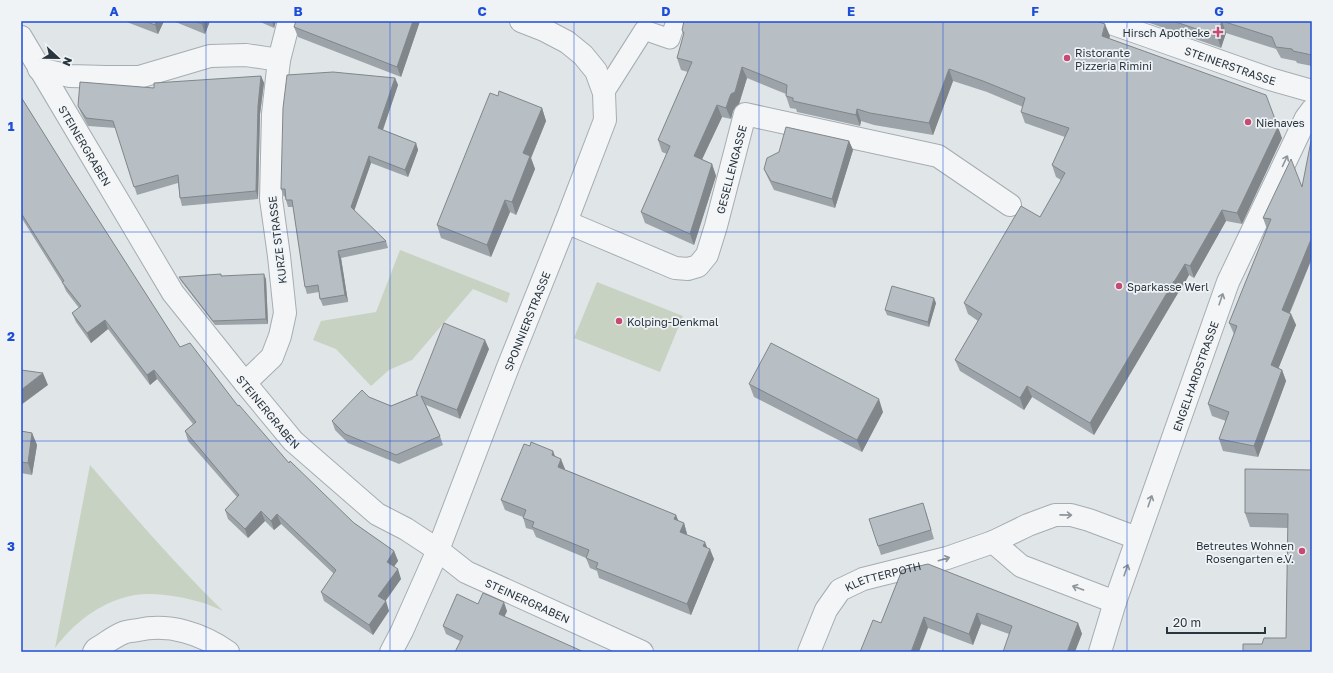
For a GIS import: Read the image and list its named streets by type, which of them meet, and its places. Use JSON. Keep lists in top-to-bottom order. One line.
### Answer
{"streets":{"street":["STEINERSTRASSE","STEINERGRABEN","GESELLENGASSE","KURZE STRASSE","SPONNIERSTRASSE","ENGELHARDSTRASSE","KLETTERPOTH"]},"crossings":[["STEINERGRABEN","KURZE STRASSE"],["STEINERGRABEN","SPONNIERSTRASSE"],["GESELLENGASSE","SPONNIERSTRASSE"],["ENGELHARDSTRASSE","KLETTERPOTH"]],"one_way":["ENGELHARDSTRASSE","KLETTERPOTH"],"places":{"health":["Hirsch Apotheke"],"other":["Ristorante Pizzeria Rimini","Niehaves","Sparkasse Werl","Kolping-Denkmal","Betreutes Wohnen Rosengarten e.V."]},"scale_bar":"20 m","north":"right","grid":{"columns":["A","B","C","D","E","F","G"],"rows":["1","2","3"]}}
